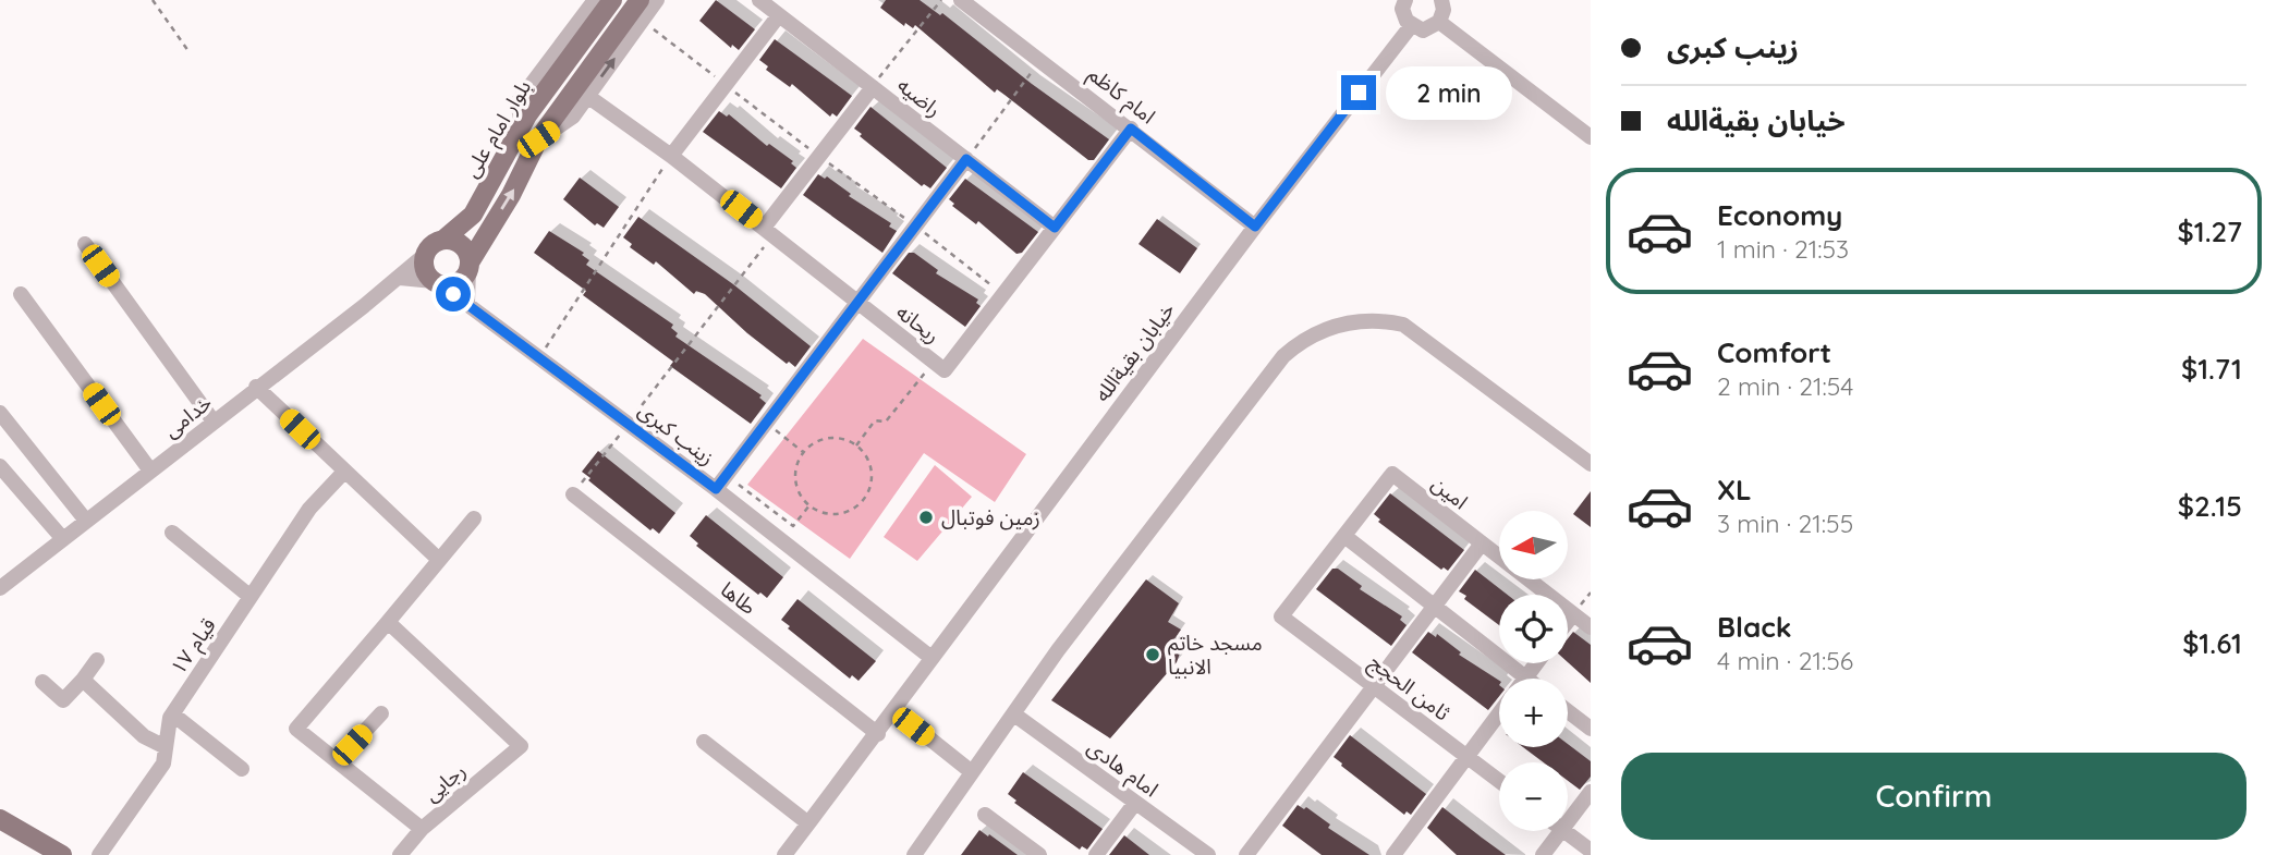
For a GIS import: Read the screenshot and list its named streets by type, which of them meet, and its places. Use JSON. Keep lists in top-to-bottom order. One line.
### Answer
{"streets":{"main road":["بلوار امام علی"],"street":["امام کاظم","راضیه","ریحانه","خیابان بقیةالله","خدامی","زینب کبری","امین","طاها","قیام ۱۷","ثامن الحجج","امام هادی","رجایی"]},"crossings":[["امام کاظم","ریحانه"],["امام کاظم","خیابان بقیةالله"],["راضیه","ریحانه"],["بلوار امام علی","خدامی"],["بلوار امام علی","زینب کبری"],["خیابان بقیةالله","زینب کبری"],["خیابان بقیةالله","طاها"],["خدامی","زینب کبری"],["امین","ثامن الحجج"]],"places":["زمین فوتبال","مسجد خاتم الانبیا"],"north":"left","page":{"banner":["زینب کبری","خیابان بقیةالله"],"bubble":"2 min","list":[{"name":"Economy","note":"1 min · 21:53","value":"$1.27"},{"name":"Comfort","note":"2 min · 21:54","value":"$1.71"},{"name":"XL","note":"3 min · 21:55","value":"$2.15"},{"name":"Black","note":"4 min · 21:56","value":"$1.61"}],"map_buttons":["+","−"],"buttons":"Confirm"}}
